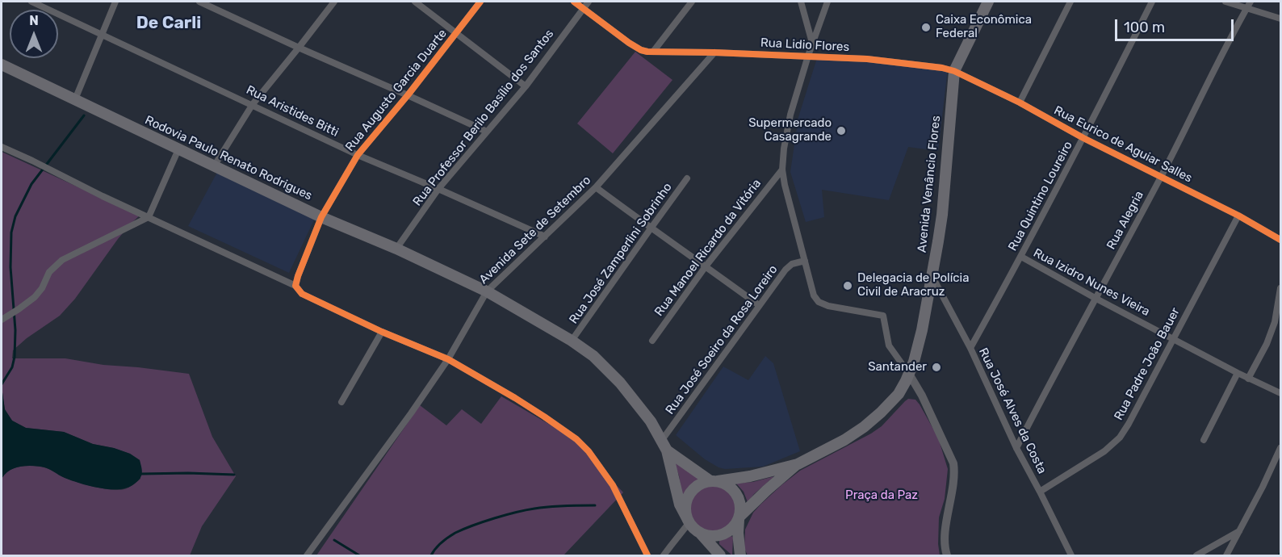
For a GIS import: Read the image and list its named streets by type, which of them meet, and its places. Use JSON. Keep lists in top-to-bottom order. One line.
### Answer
{"streets":{"main road":["Rodovia Paulo Renato Rodrigues","Avenida Venâncio Flores"],"street":["Rua Lidio Flores","Rua Augusto Garcia Duarte","Rua Aristides Bitti","Rua Professor Berilo Basílio dos Santos","Rua Eurico de Aguiar Salles","Rua Quintino Loureiro","Rua Alegria","Avenida Sete de Setembro","Rua Manoel Ricardo da Vitória","Rua José Zamperlini Sobrinho","Rua Izidro Nunes Vieira","Rua José Soeiro da Rosa Loreiro","Rua Padre João Bauer","Rua José Alves da Costa"]},"crossings":[["Rua Lidio Flores","Rua Professor Berilo Basílio dos Santos"],["Rua Lidio Flores","Rua Eurico de Aguiar Salles"],["Rua Lidio Flores","Avenida Venâncio Flores"],["Rua Lidio Flores","Avenida Sete de Setembro"],["Rua Augusto Garcia Duarte","Rua Aristides Bitti"],["Rua Augusto Garcia Duarte","Rodovia Paulo Renato Rodrigues"],["Rua Aristides Bitti","Rua Professor Berilo Basílio dos Santos"],["Rua Aristides Bitti","Avenida Sete de Setembro"],["Rua Professor Berilo Basílio dos Santos","Rodovia Paulo Renato Rodrigues"],["Rua Eurico de Aguiar Salles","Avenida Venâncio Flores"],["Rua Eurico de Aguiar Salles","Rua Quintino Loureiro"],["Rua Eurico de Aguiar Salles","Rua Alegria"],["Rua Eurico de Aguiar Salles","Rua Padre João Bauer"],["Rodovia Paulo Renato Rodrigues","Avenida Sete de Setembro"],["Rodovia Paulo Renato Rodrigues","Rua José Zamperlini Sobrinho"],["Rodovia Paulo Renato Rodrigues","Rua José Soeiro da Rosa Loreiro"],["Avenida Venâncio Flores","Rua José Alves da Costa"],["Rua Quintino Loureiro","Rua Izidro Nunes Vieira"],["Rua Quintino Loureiro","Rua José Alves da Costa"],["Rua Alegria","Rua Izidro Nunes Vieira"],["Rua Alegria","Rua José Alves da Costa"],["Rua Izidro Nunes Vieira","Rua Padre João Bauer"],["Rua Padre João Bauer","Rua José Alves da Costa"]],"districts":["De Carli"],"parks":["Praça da Paz"],"places":["Caixa Econômica Federal","Supermercado Casagrande","Delegacia de Polícia Civil de Aracruz","Santander"],"scale_bar":"100 m","north":"top"}
